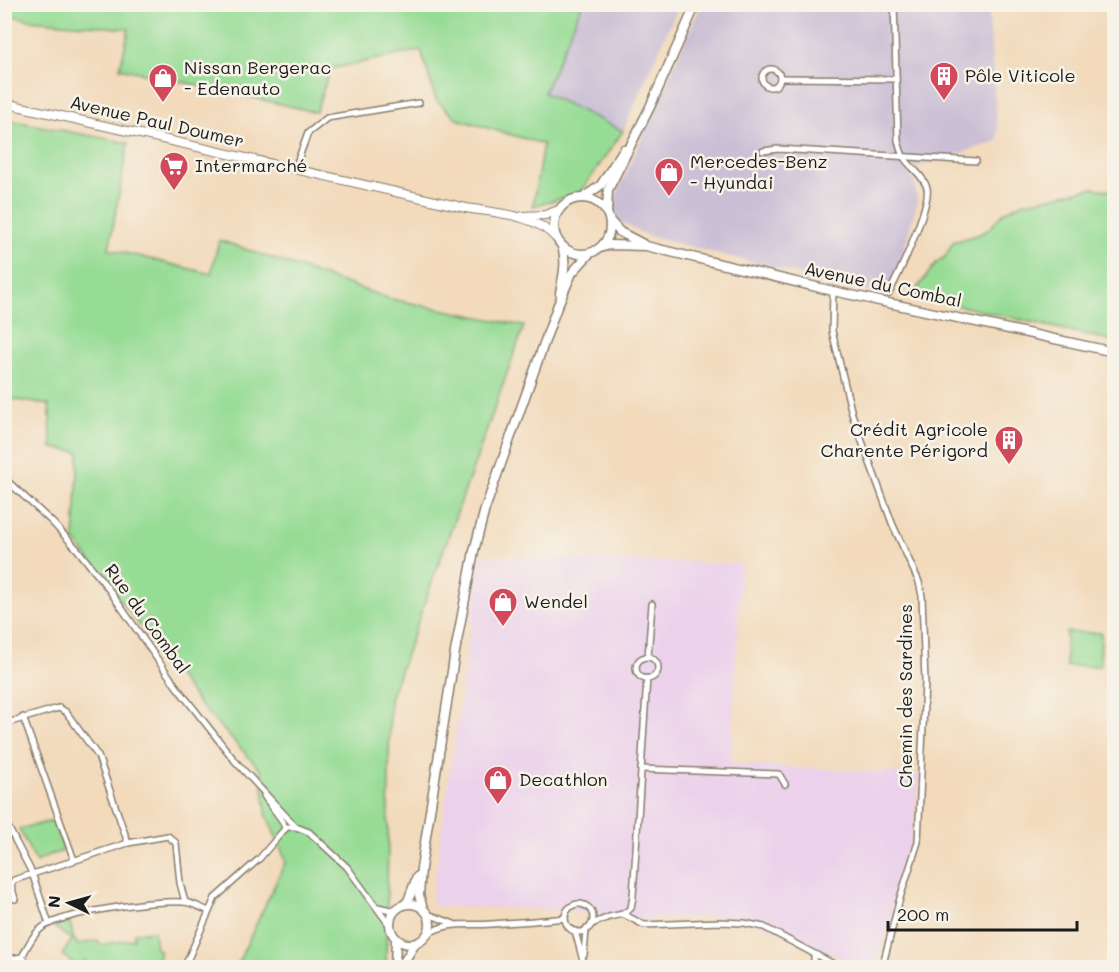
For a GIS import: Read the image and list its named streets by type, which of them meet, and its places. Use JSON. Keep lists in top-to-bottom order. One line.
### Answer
{"streets":{"main road":["Avenue Paul Doumer","Avenue du Combal"],"street":["Rue du Combal","Chemin des Sardines"]},"crossings":[["Avenue du Combal","Chemin des Sardines"]],"places":{"building":["Pôle Viticole","Crédit Agricole Charente Périgord"],"shop":["Nissan Bergerac - Edenauto","Mercedes-Benz - Hyundai","Wendel","Decathlon"],"supermarket":["Intermarché"]},"scale_bar":"200 m","north":"left"}
